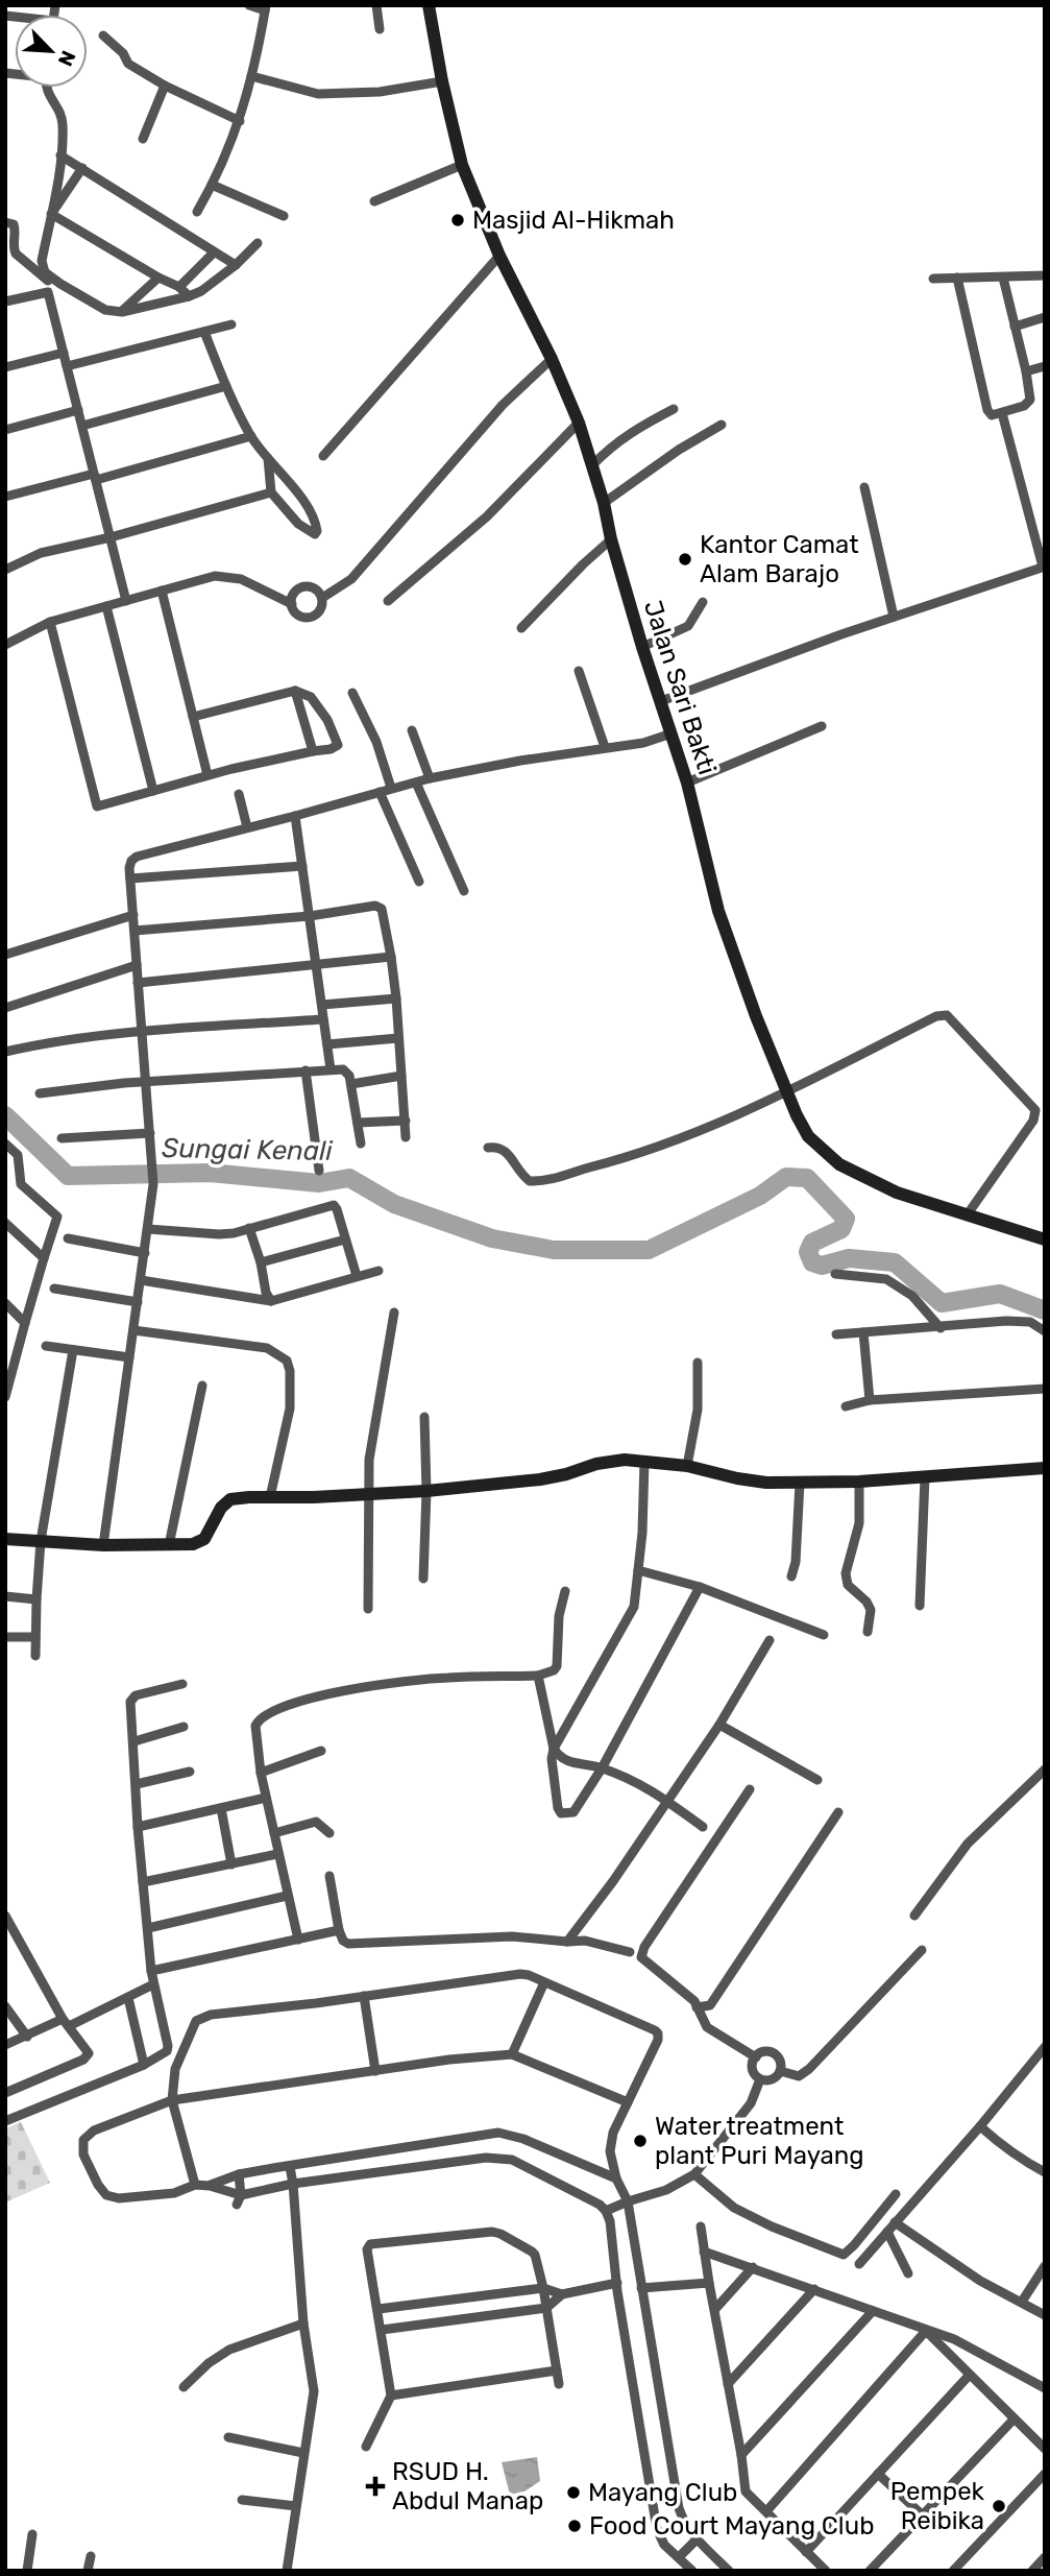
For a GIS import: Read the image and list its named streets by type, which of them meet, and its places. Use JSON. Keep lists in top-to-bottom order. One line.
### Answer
{"streets":{"main road":["Jalan Sari Bakti"]},"water":["Sungai Kenali"],"places":{"other":["Masjid Al-Hikmah","Kantor Camat Alam Barajo","Water treatment plant Puri Mayang","Mayang Club","Pempek Reibika","Food Court Mayang Club"],"health":["RSUD H. Abdul Manap"]},"north":"bottom right"}
